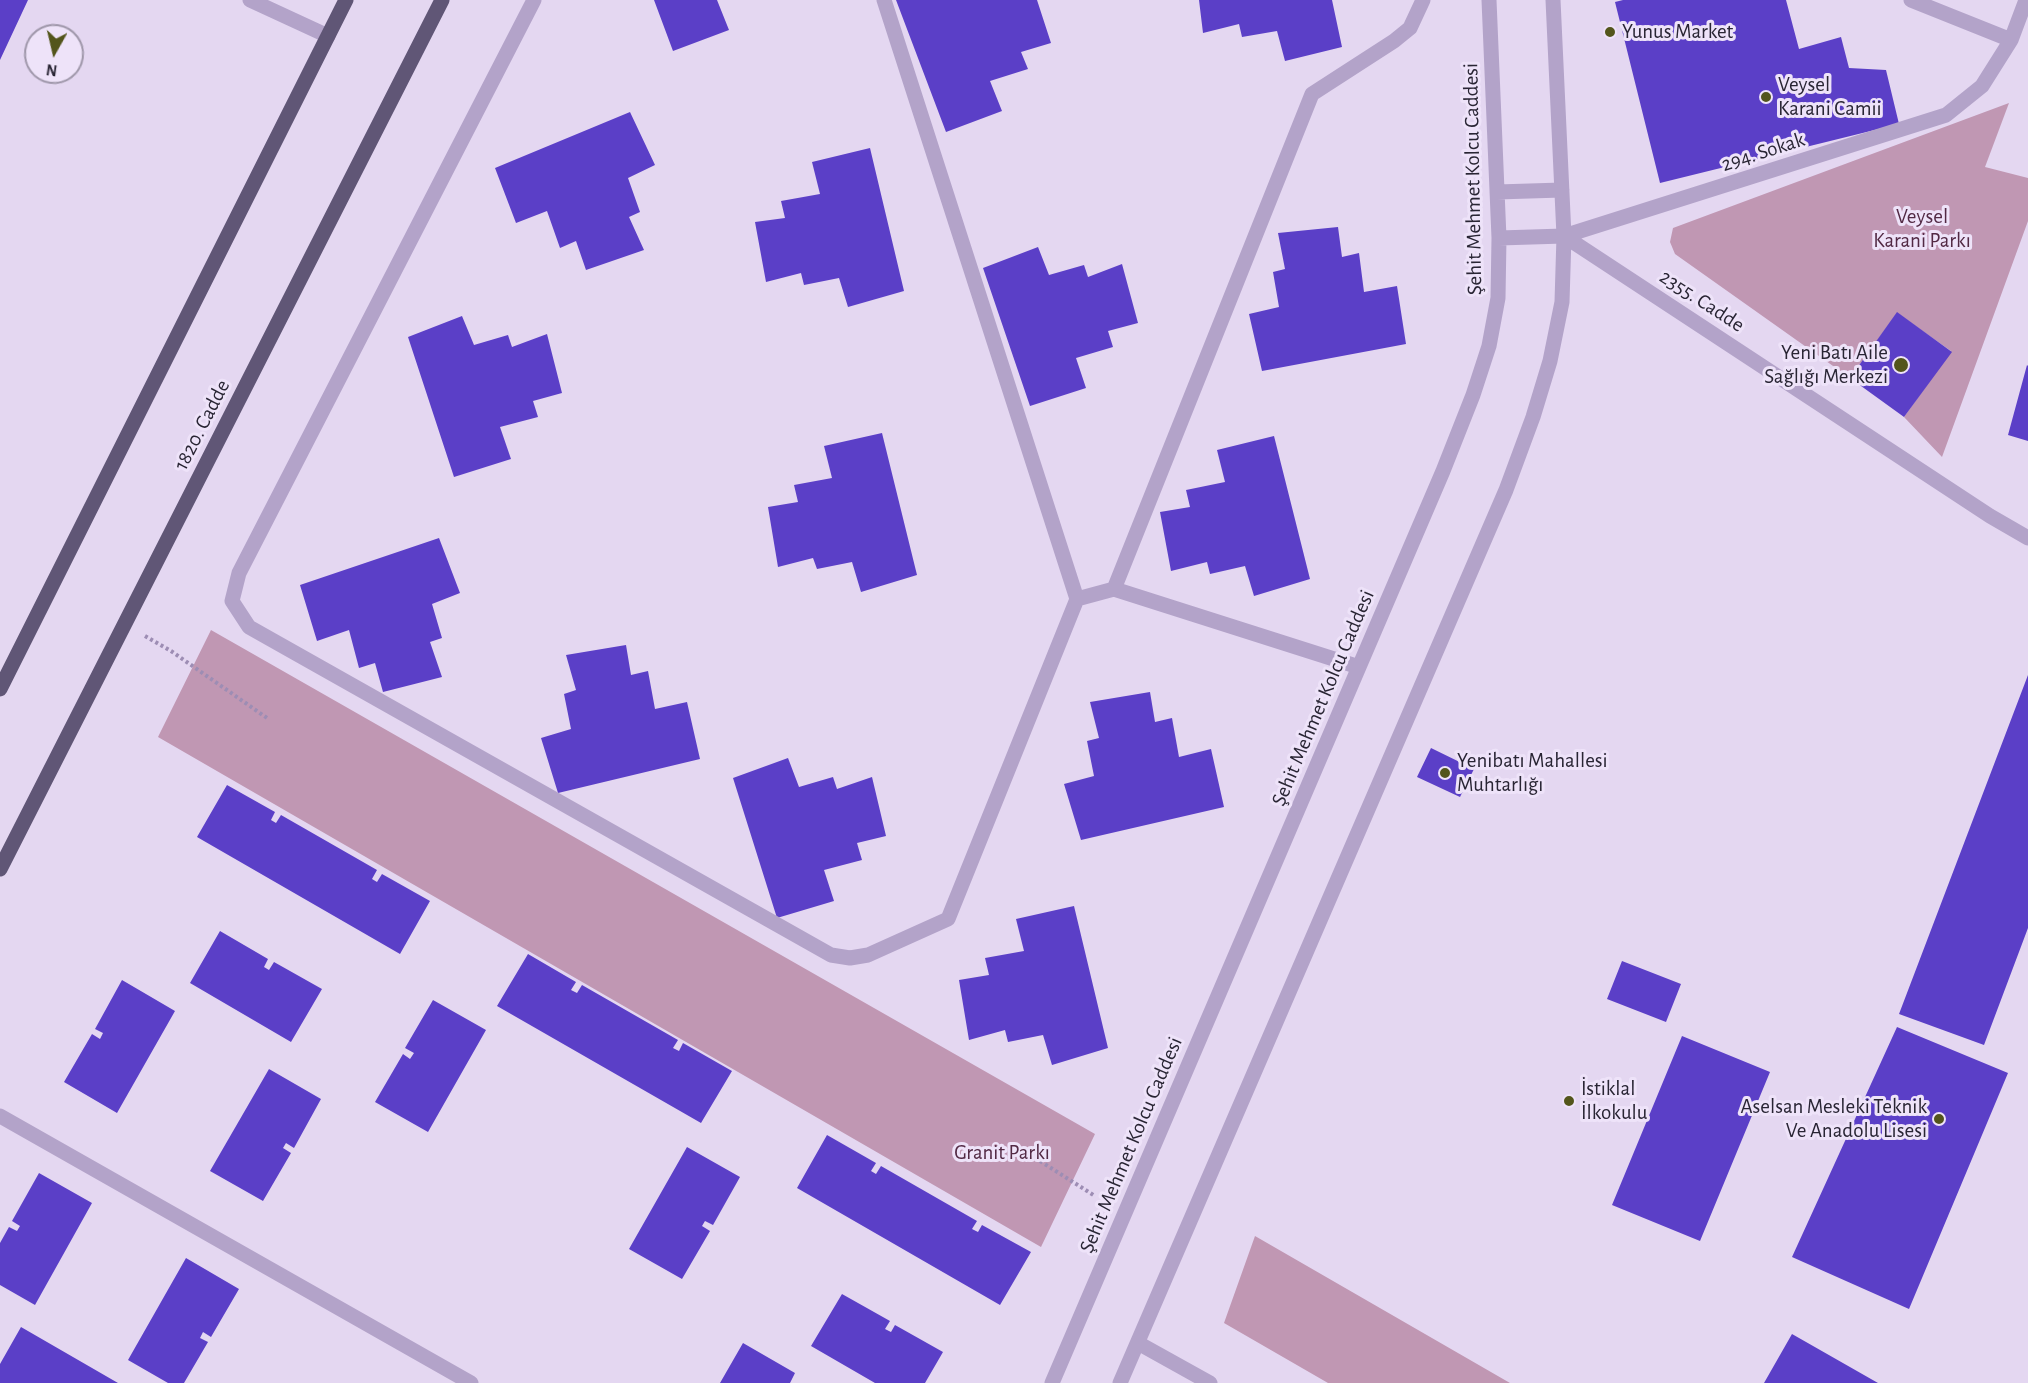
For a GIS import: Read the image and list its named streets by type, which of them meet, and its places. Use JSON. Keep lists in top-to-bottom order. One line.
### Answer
{"streets":{"main road":["1820. Cadde"],"street":["294. Sokak","Şehit Mehmet Kolcu Caddesi","2355. Cadde"]},"crossings":[["294. Sokak","Şehit Mehmet Kolcu Caddesi"],["294. Sokak","2355. Cadde"]],"parks":["Veysel Karani Parkı","Granit Parkı"],"places":["Yunus Market","Veysel Karani Camii","Yeni Batı Aile Sağlığı Merkezi","Yenibatı Mahallesi Muhtarlığı","İstiklal İlkokulu","Aselsan Mesleki Teknik Ve Anadolu Lisesi"],"north":"bottom"}
